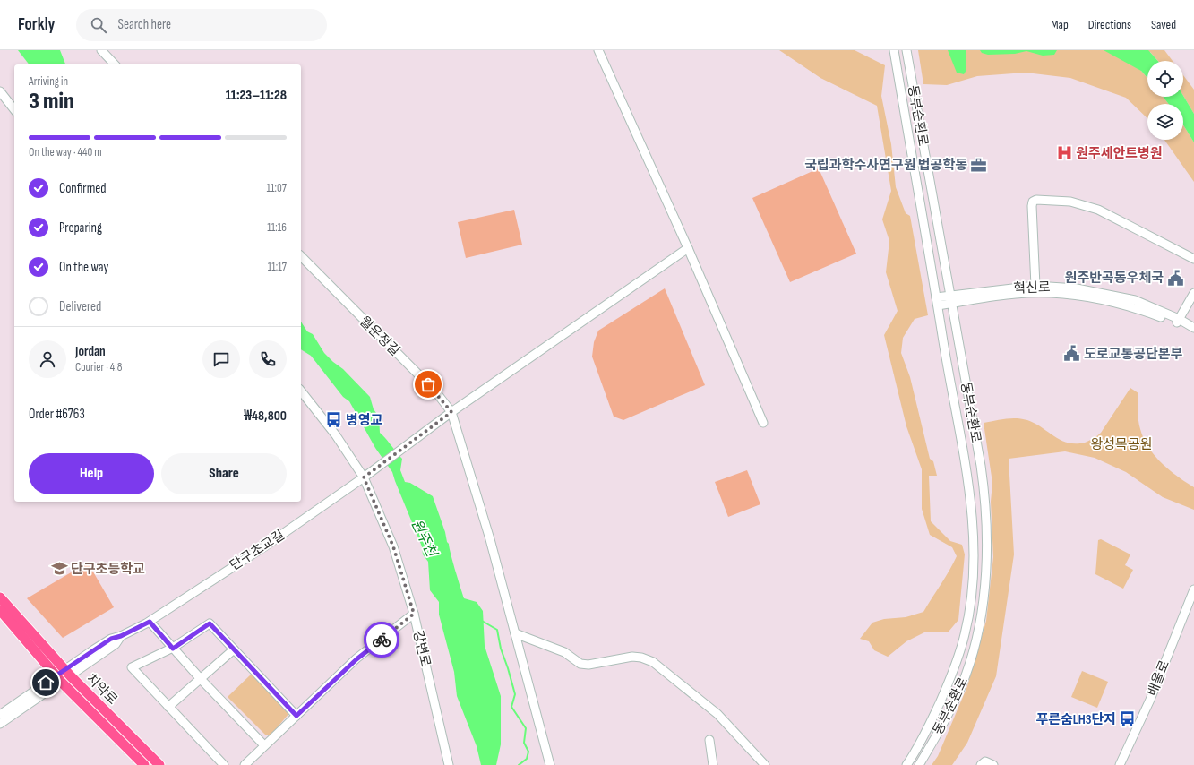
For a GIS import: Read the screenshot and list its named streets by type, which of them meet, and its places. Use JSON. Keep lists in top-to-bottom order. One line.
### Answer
{"streets":{"main road":["치악로"],"street":["동부순환로","혁신로","월운정길","단구초교길","강변로","배울로"]},"crossings":[["동부순환로","혁신로"],["단구초교길","강변로"],["단구초교길","치악로"]],"water":["원주천"],"parks":["왕성목공원"],"places":{"hospital":["원주세안트병원"],"office":["국립과학수사연구원 법공학동"],"public building":["원주반곡동우체국","도로교통공단본부"],"bus stop":["병영교","푸른숨LH3단지"],"school or university":["단구초등학교"]},"page":{"header":"Forkly","search":"Search here","nav":["Map","Directions","Saved"],"heading":["3 min","Arriving in","11:23–11:28"],"panel":["Jordan","Courier · 4.8","Order #6763","₩48,800"],"bar":"On the way · 440 m","list":[["Confirmed","11:07"],["Preparing","11:16"],["On the way","11:17"],"Delivered"],"buttons":["Help","Share"]}}
